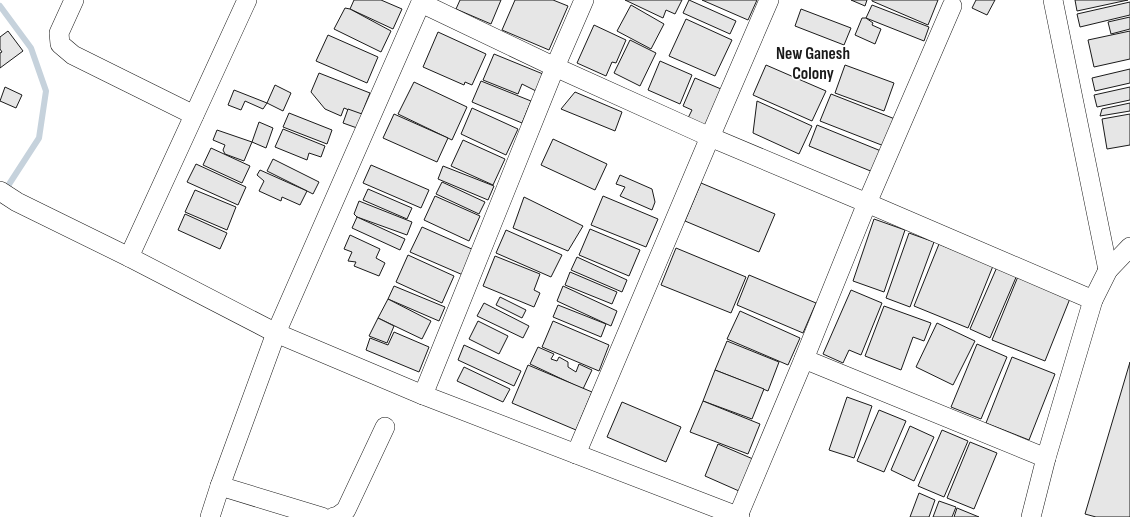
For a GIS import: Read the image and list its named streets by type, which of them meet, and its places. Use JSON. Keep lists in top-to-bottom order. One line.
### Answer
{"districts":["New Ganesh Colony"]}
